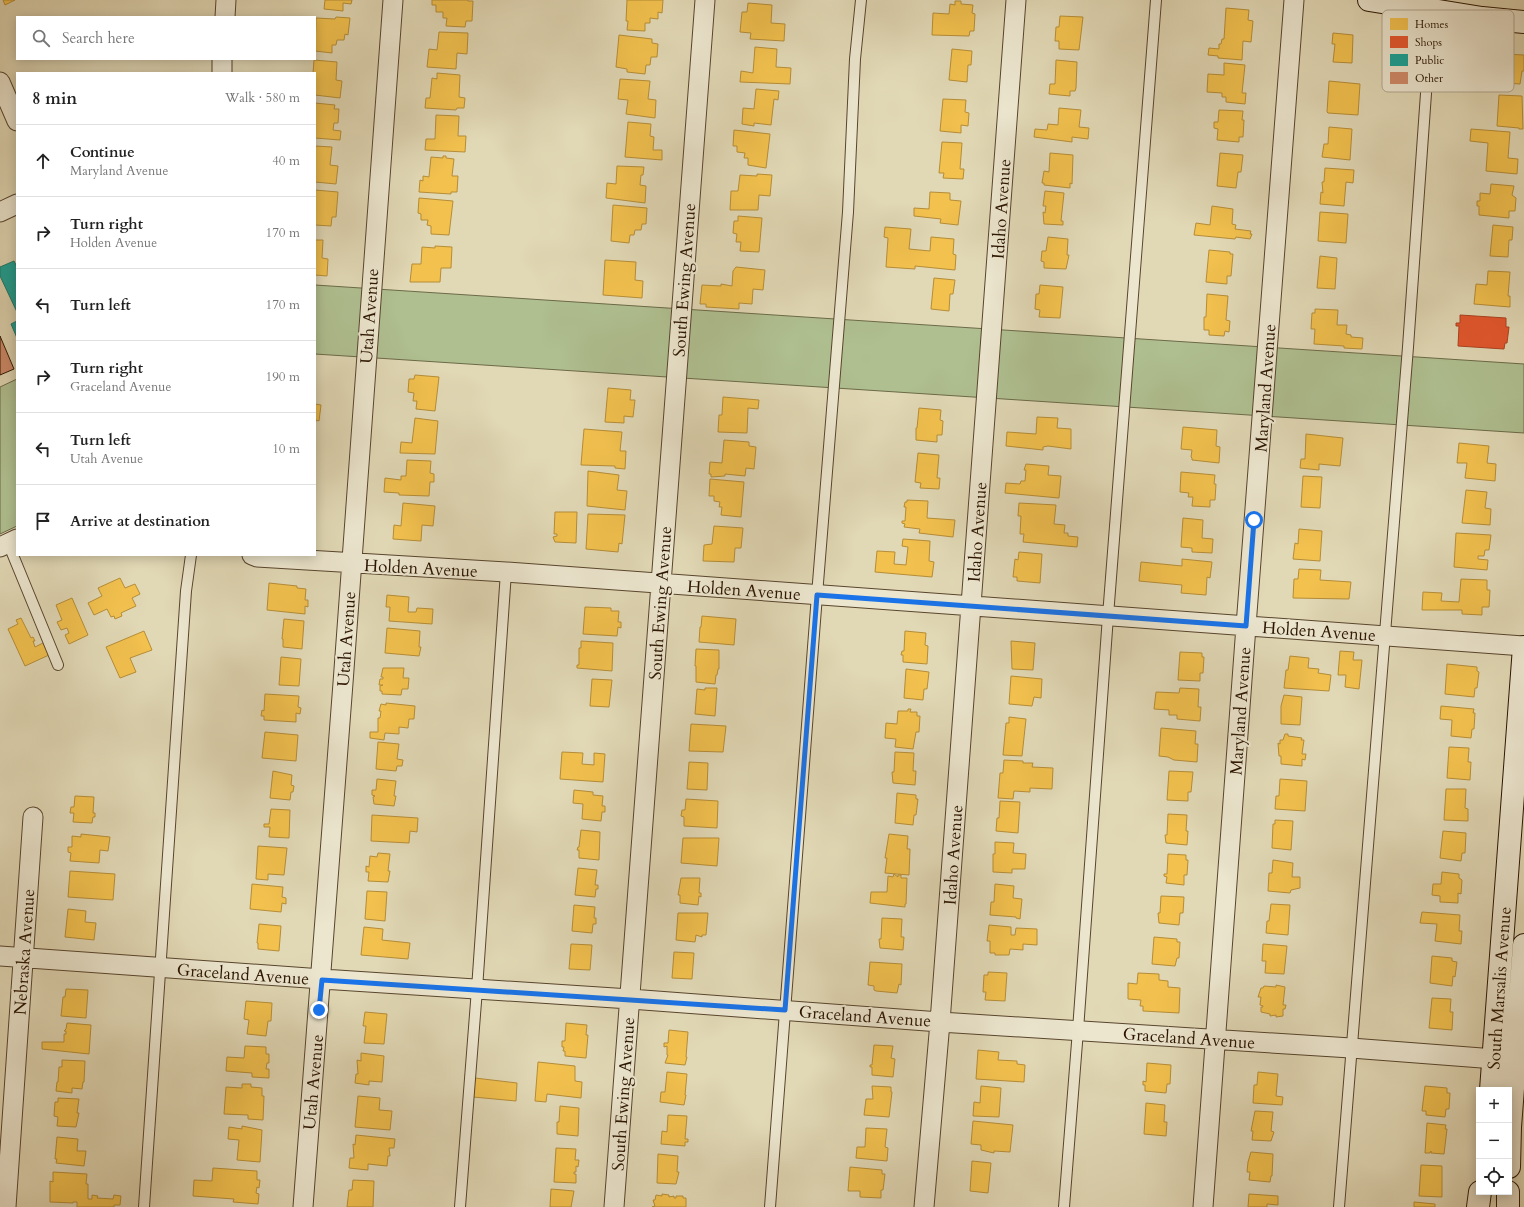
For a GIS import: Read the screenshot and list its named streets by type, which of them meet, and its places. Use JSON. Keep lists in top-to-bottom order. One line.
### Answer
{"streets":{"main road":["South Marsalis Avenue"],"street":["Idaho Avenue","South Ewing Avenue","Utah Avenue","Maryland Avenue","Holden Avenue","Nebraska Avenue","Graceland Avenue"]},"crossings":[["Idaho Avenue","Holden Avenue"],["Idaho Avenue","Graceland Avenue"],["South Ewing Avenue","Holden Avenue"],["South Ewing Avenue","Graceland Avenue"],["Utah Avenue","Holden Avenue"],["Utah Avenue","Graceland Avenue"],["Maryland Avenue","Holden Avenue"],["Maryland Avenue","Graceland Avenue"],["Holden Avenue","South Marsalis Avenue"],["Nebraska Avenue","Graceland Avenue"],["Graceland Avenue","South Marsalis Avenue"]],"legend":["Homes","Shops","Public","Other"],"page":{"search":"Search here","heading":["8 min","Walk · 580 m"],"list":[["Continue","Maryland Avenue","40 m"],["Turn right","Holden Avenue","170 m"],["Turn left","170 m"],["Turn right","Graceland Avenue","190 m"],["Turn left","Utah Avenue","10 m"],"Arrive at destination"],"map_buttons":["+","−"]}}
